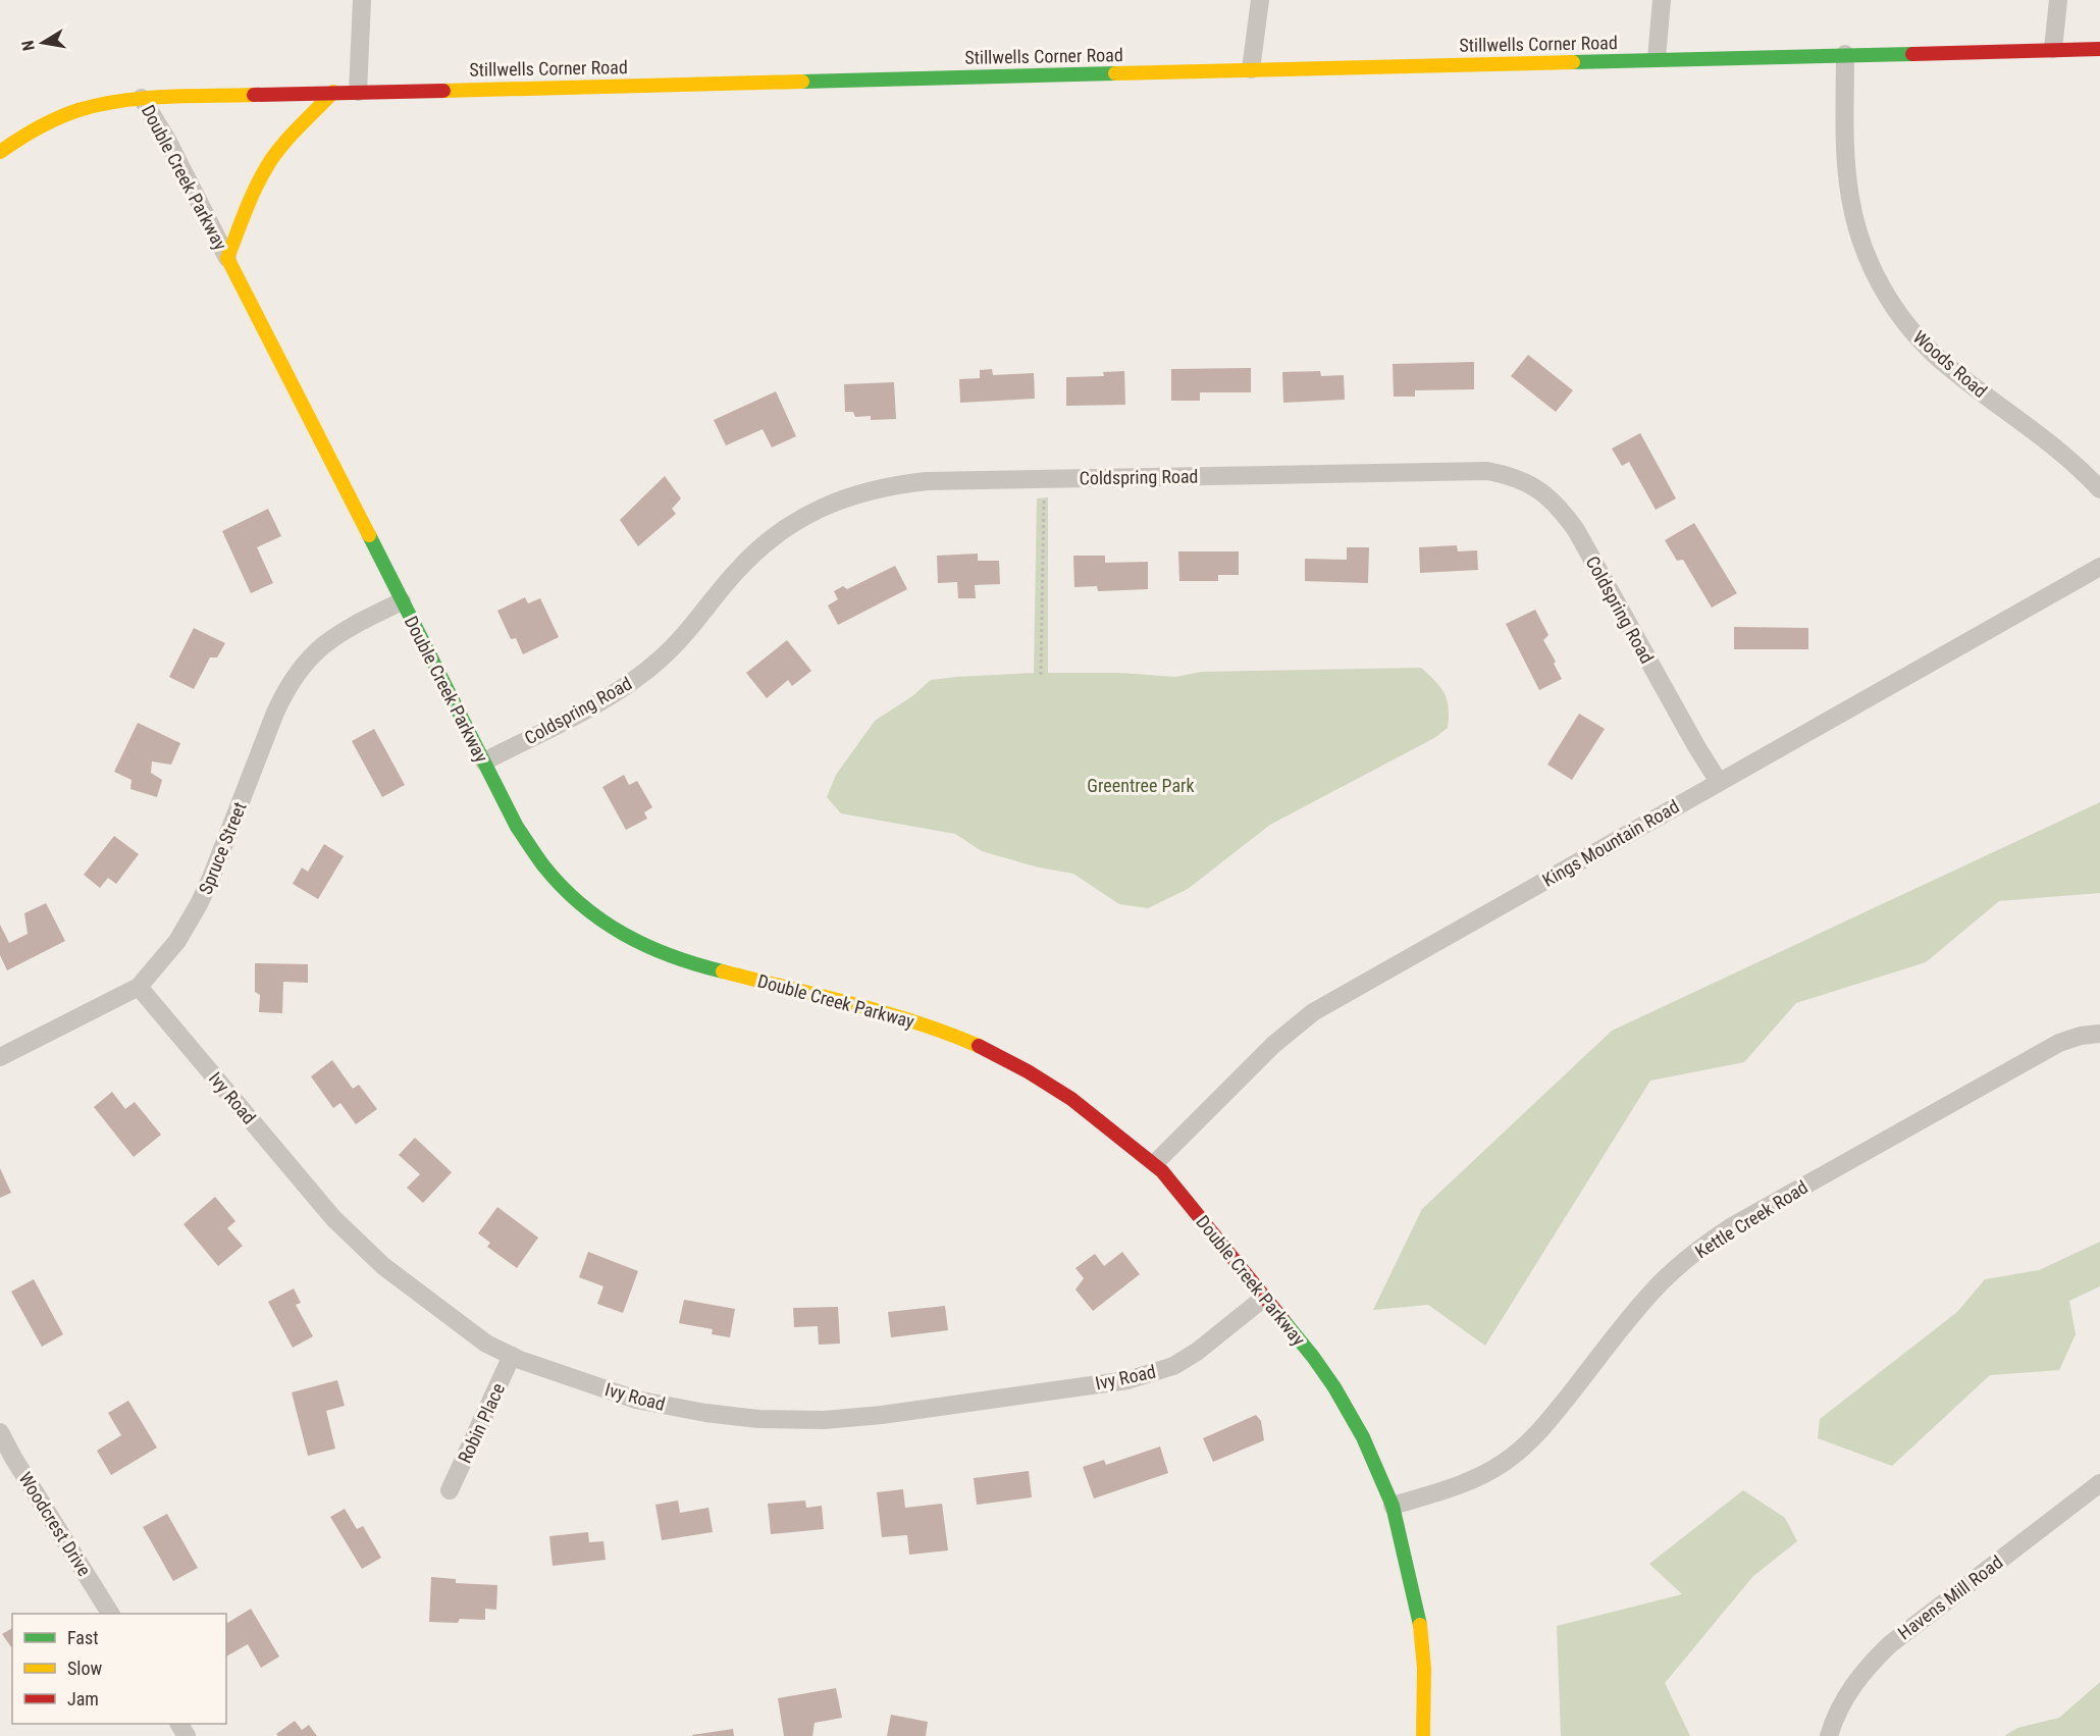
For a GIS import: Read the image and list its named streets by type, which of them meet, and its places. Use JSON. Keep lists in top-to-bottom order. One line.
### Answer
{"streets":{"street":["Stillwells Corner Road","Double Creek Parkway","Woods Road","Coldspring Road","Kings Mountain Road","Spruce Street","Ivy Road","Kettle Creek Road","Robin Place","Woodcrest Drive","Havens Mill Road"]},"crossings":[["Stillwells Corner Road","Double Creek Parkway"],["Stillwells Corner Road","Woods Road"],["Double Creek Parkway","Coldspring Road"],["Double Creek Parkway","Kings Mountain Road"],["Double Creek Parkway","Spruce Street"],["Double Creek Parkway","Ivy Road"],["Double Creek Parkway","Kettle Creek Road"],["Coldspring Road","Kings Mountain Road"],["Spruce Street","Ivy Road"],["Ivy Road","Robin Place"]],"parks":["Greentree Park"],"legend":["Fast","Slow","Jam"],"north":"left"}
